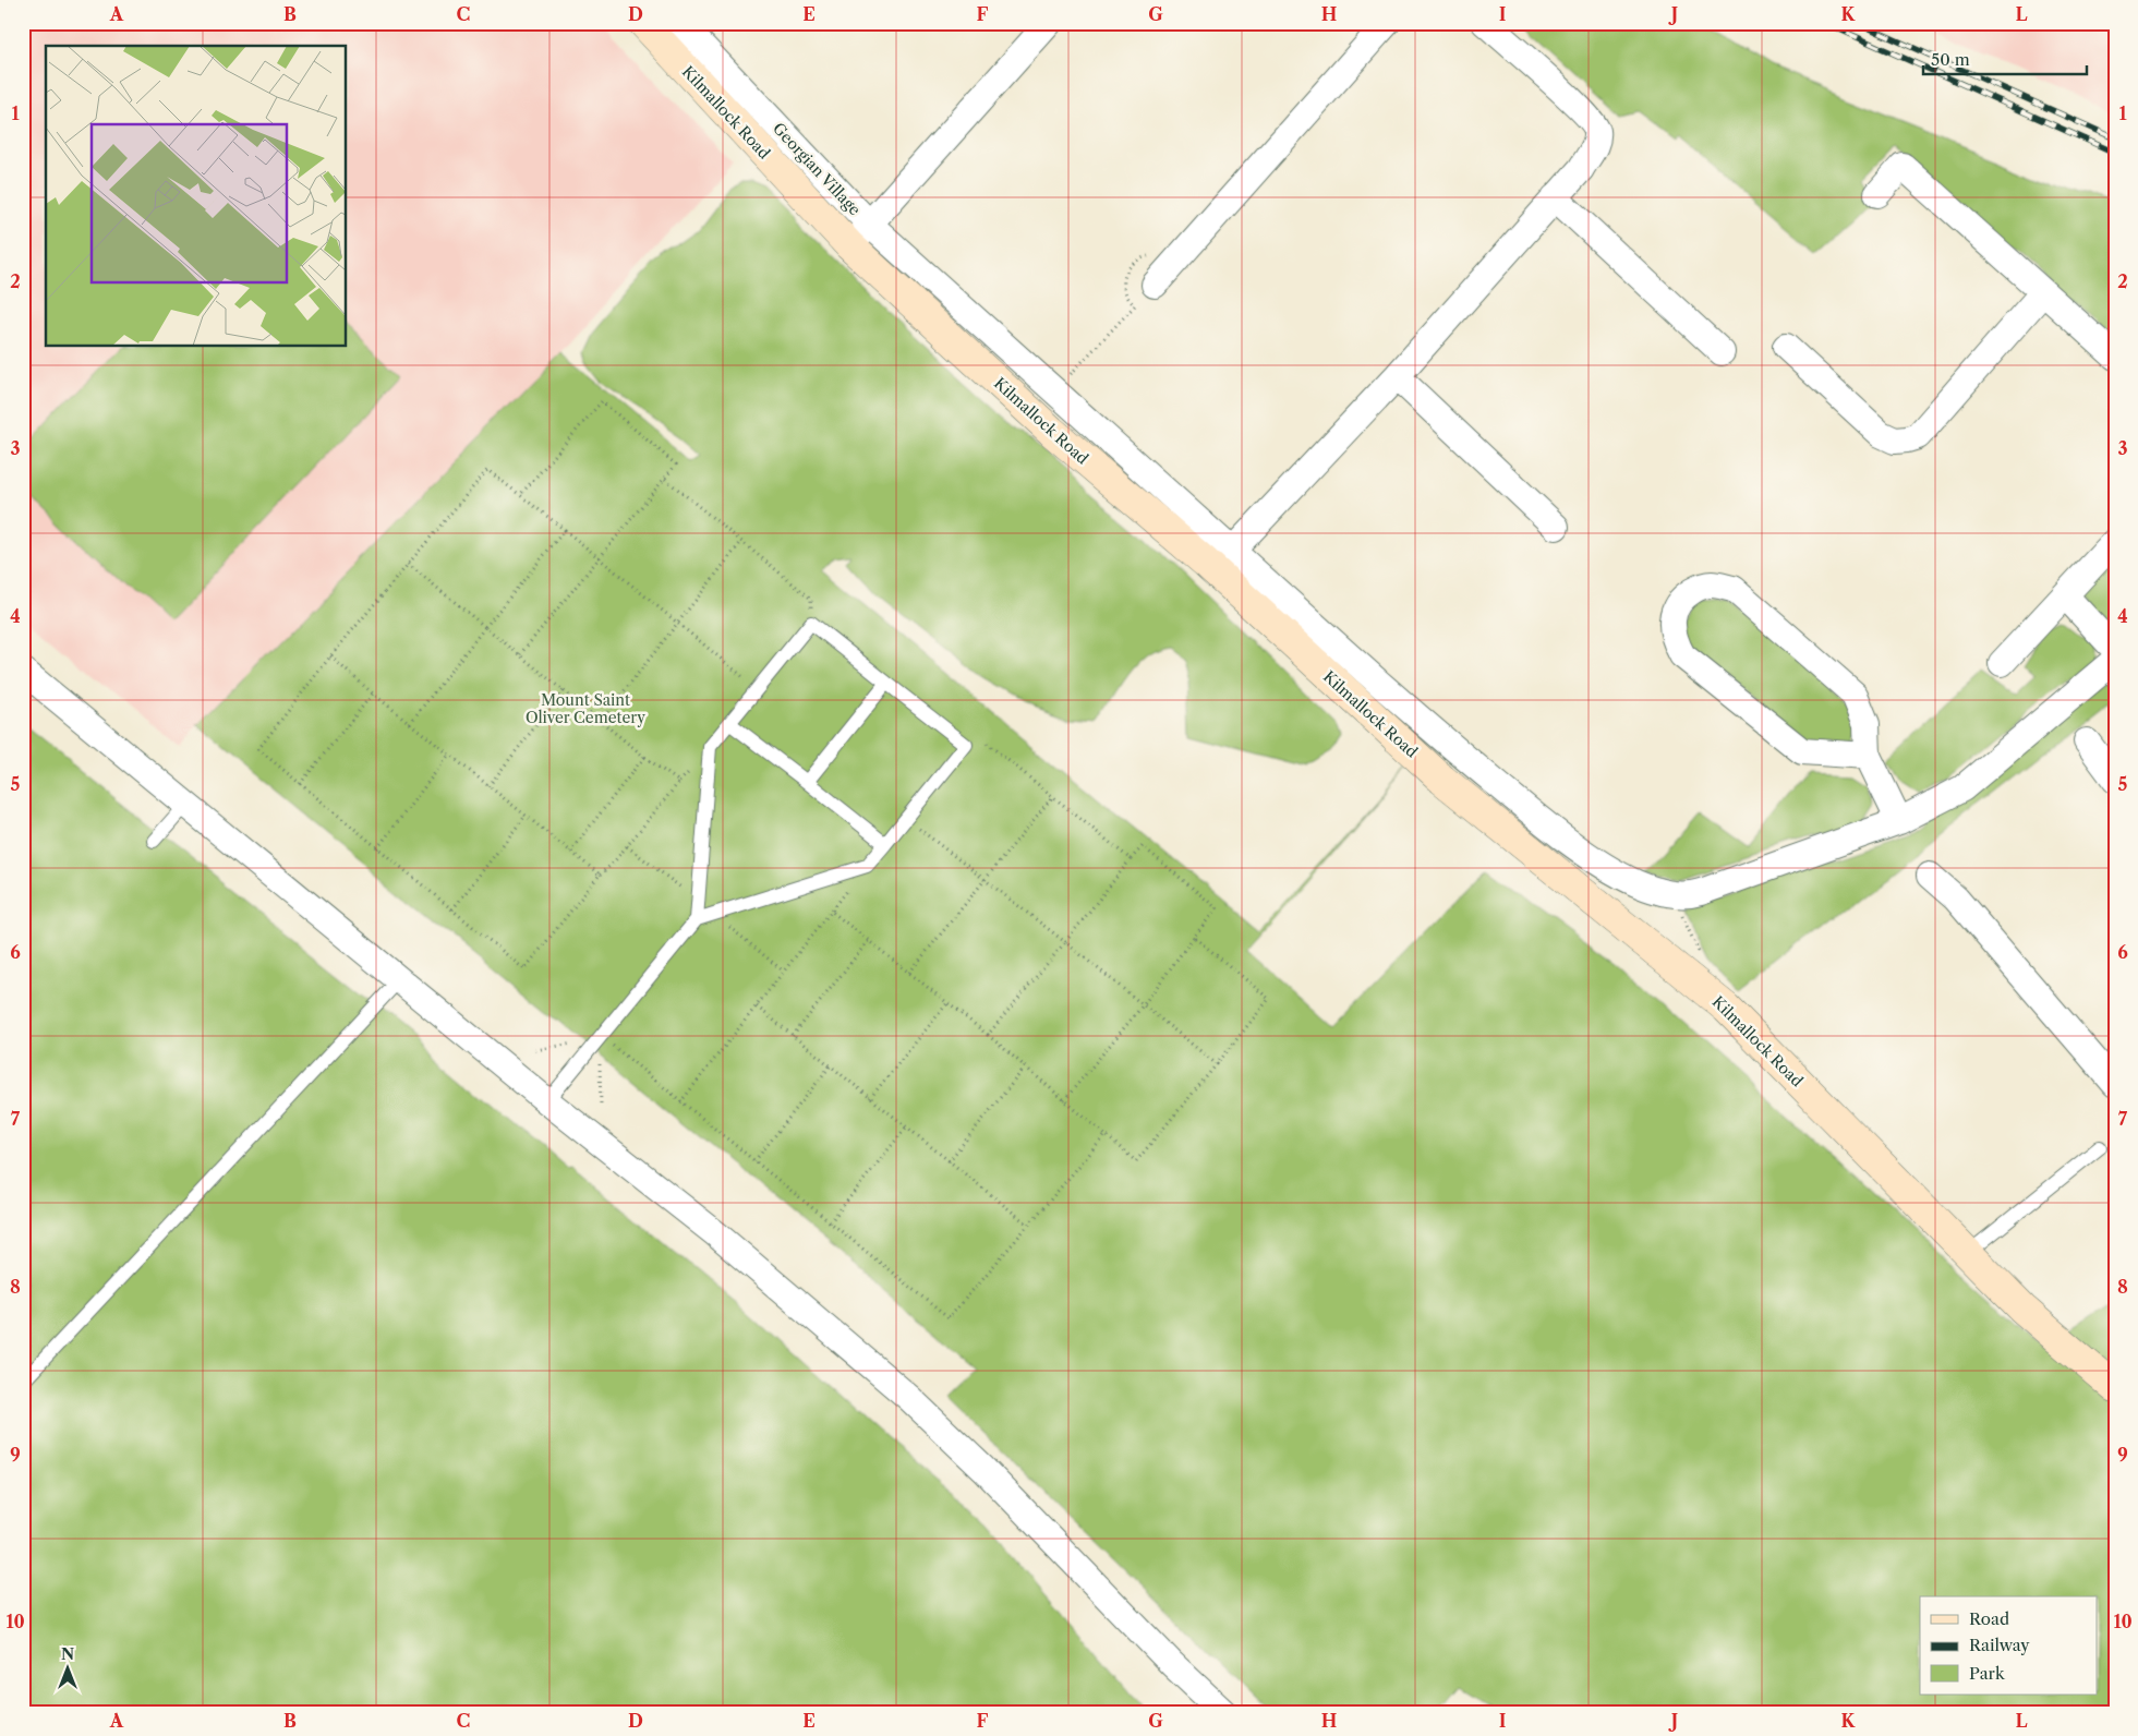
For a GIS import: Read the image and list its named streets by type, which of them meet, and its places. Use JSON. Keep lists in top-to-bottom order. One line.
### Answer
{"streets":{"main road":["Kilmallock Road"],"street":["Georgian Village"]},"crossings":[["Kilmallock Road","Georgian Village"]],"parks":["Mount Saint Oliver Cemetery"],"legend":["Road","Railway","Park"],"scale_bar":"50 m","north":"top","grid":{"columns":["A","B","C","D","E","F","G","H","I","J","K","L"],"rows":["1","2","3","4","5","6","7","8","9","10"]}}
